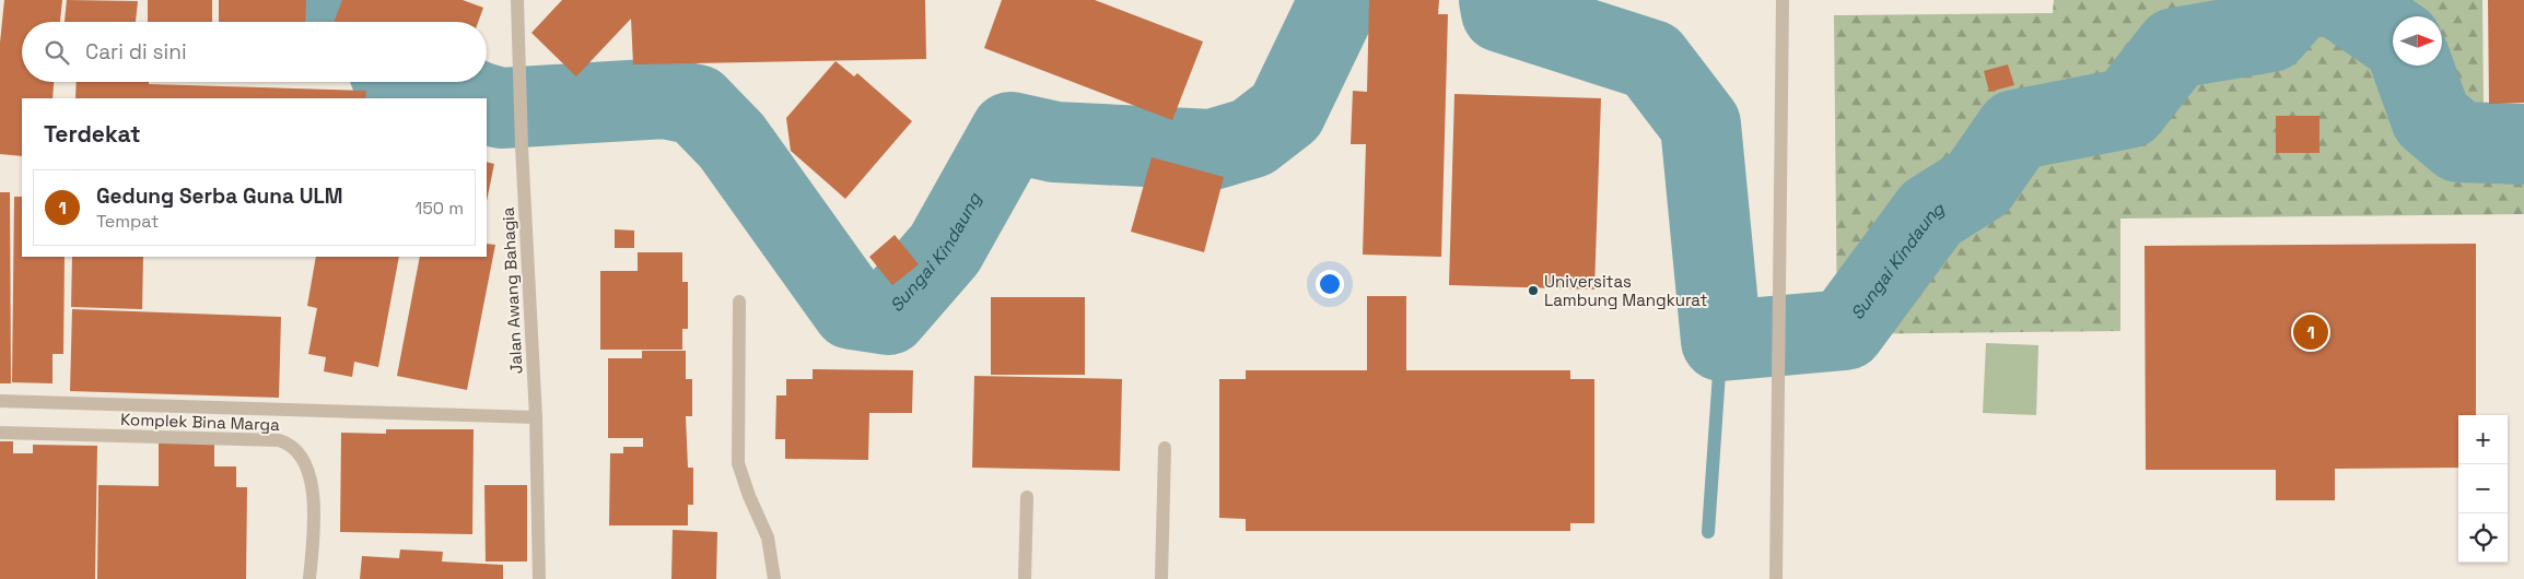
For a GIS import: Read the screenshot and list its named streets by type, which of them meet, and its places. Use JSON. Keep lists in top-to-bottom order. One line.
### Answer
{"streets":{"street":["Jalan Awang Bahagia","Komplek Bina Marga"]},"water":["Sungai Kindaung"],"places":["Universitas Lambung Mangkurat"],"north":"right","page":{"search":"Cari di sini","heading":"Terdekat","list":[{"mark":"1","name":"Gedung Serba Guna ULM","note":"Tempat","value":"150 m"}],"pins":"1","map_buttons":["+","−"]}}
